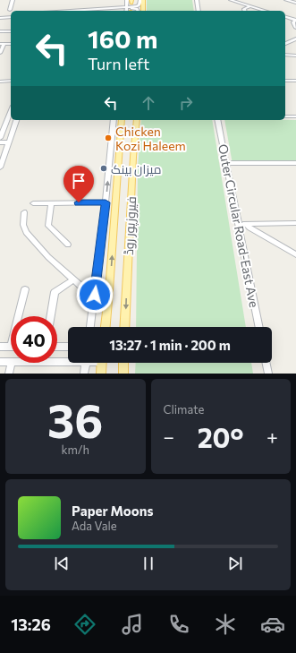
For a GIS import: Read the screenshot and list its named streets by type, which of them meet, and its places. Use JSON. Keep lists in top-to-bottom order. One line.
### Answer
{"streets":{"main road":["فیروزپور روڈ"],"street":["Outer Circular Road-East Ave"]},"places":["Chicken Kozi Haleem","میزان بینک"],"page":{"turn":["160 m","Turn left"],"limit":"40","trip":"13:27 · 1 min · 200 m","tile":[["36","km/h"],"Climate"],"heat":["−","20°","+"],"song":["Paper Moons","Ada Vale"],"tabs":"13:26"}}
